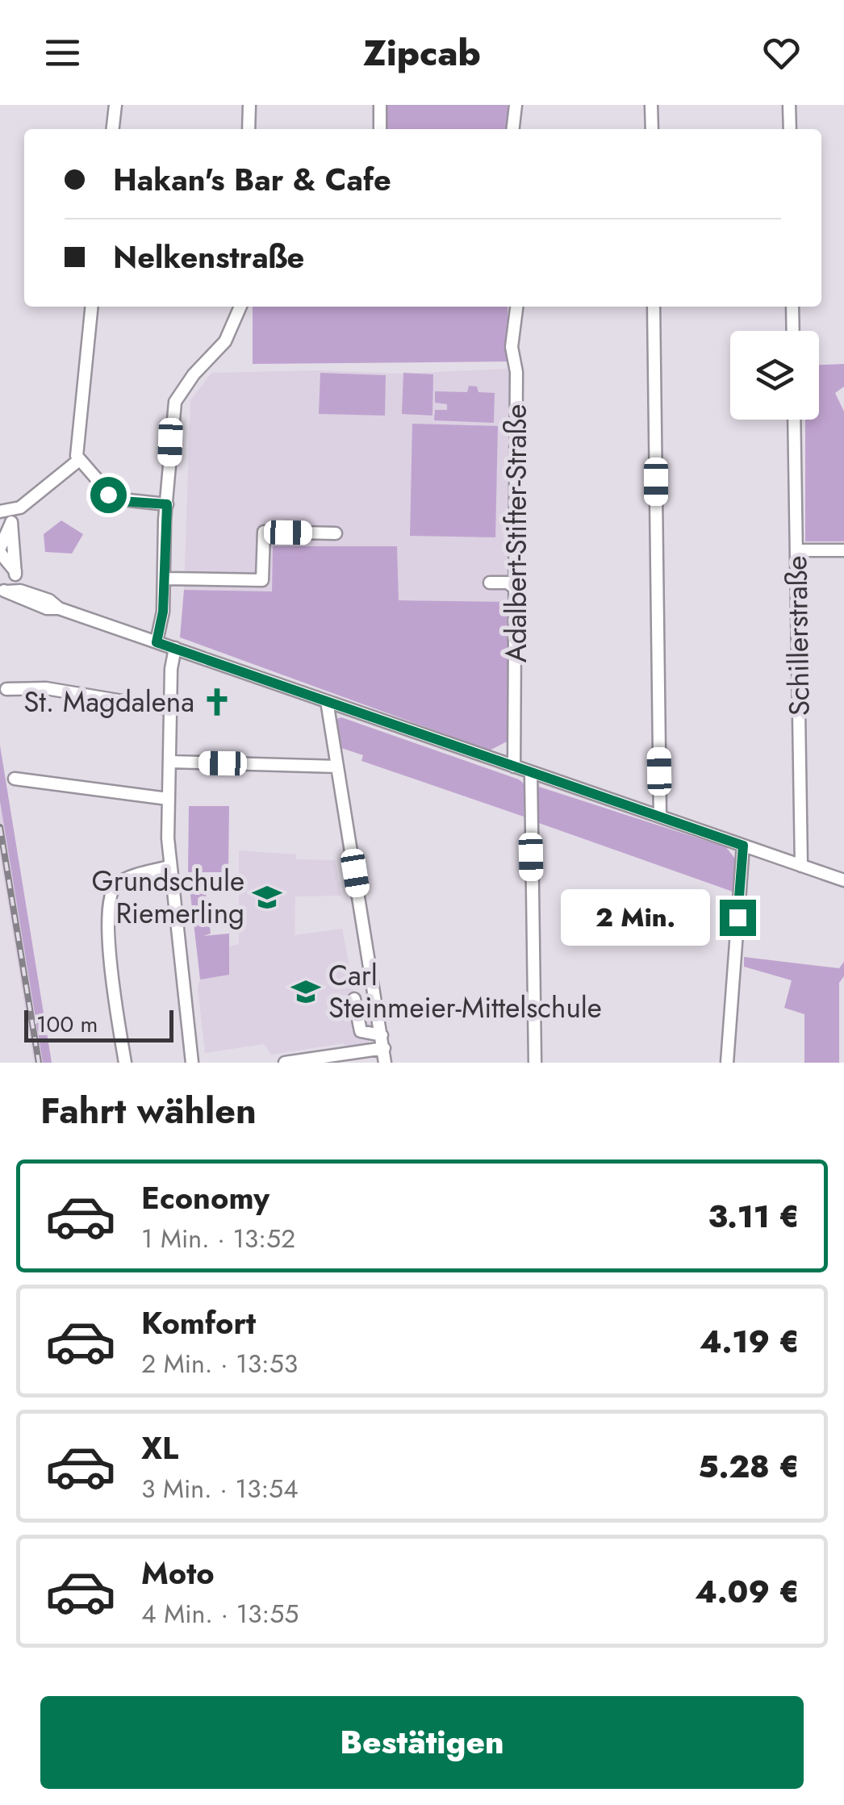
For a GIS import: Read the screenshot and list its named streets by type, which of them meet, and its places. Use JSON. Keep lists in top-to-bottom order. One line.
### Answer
{"streets":{"street":["Adalbert-Stifter-Straße","Schillerstraße"]},"places":{"church":["St. Magdalena"],"school or university":["Grundschule Riemerling","Carl Steinmeier-Mittelschule"]},"scale_bar":"100 m","page":{"header":"Zipcab","banner":["Hakan's Bar & Cafe","Nelkenstraße"],"bubble":"2 Min.","scale":"100 m","heading":"Fahrt wählen","list":[{"name":"Economy","note":"1 Min. · 13:52","value":"3.11 €"},{"name":"Komfort","note":"2 Min. · 13:53","value":"4.19 €"},{"name":"XL","note":"3 Min. · 13:54","value":"5.28 €"},{"name":"Moto","note":"4 Min. · 13:55","value":"4.09 €"}],"buttons":"Bestätigen"}}
